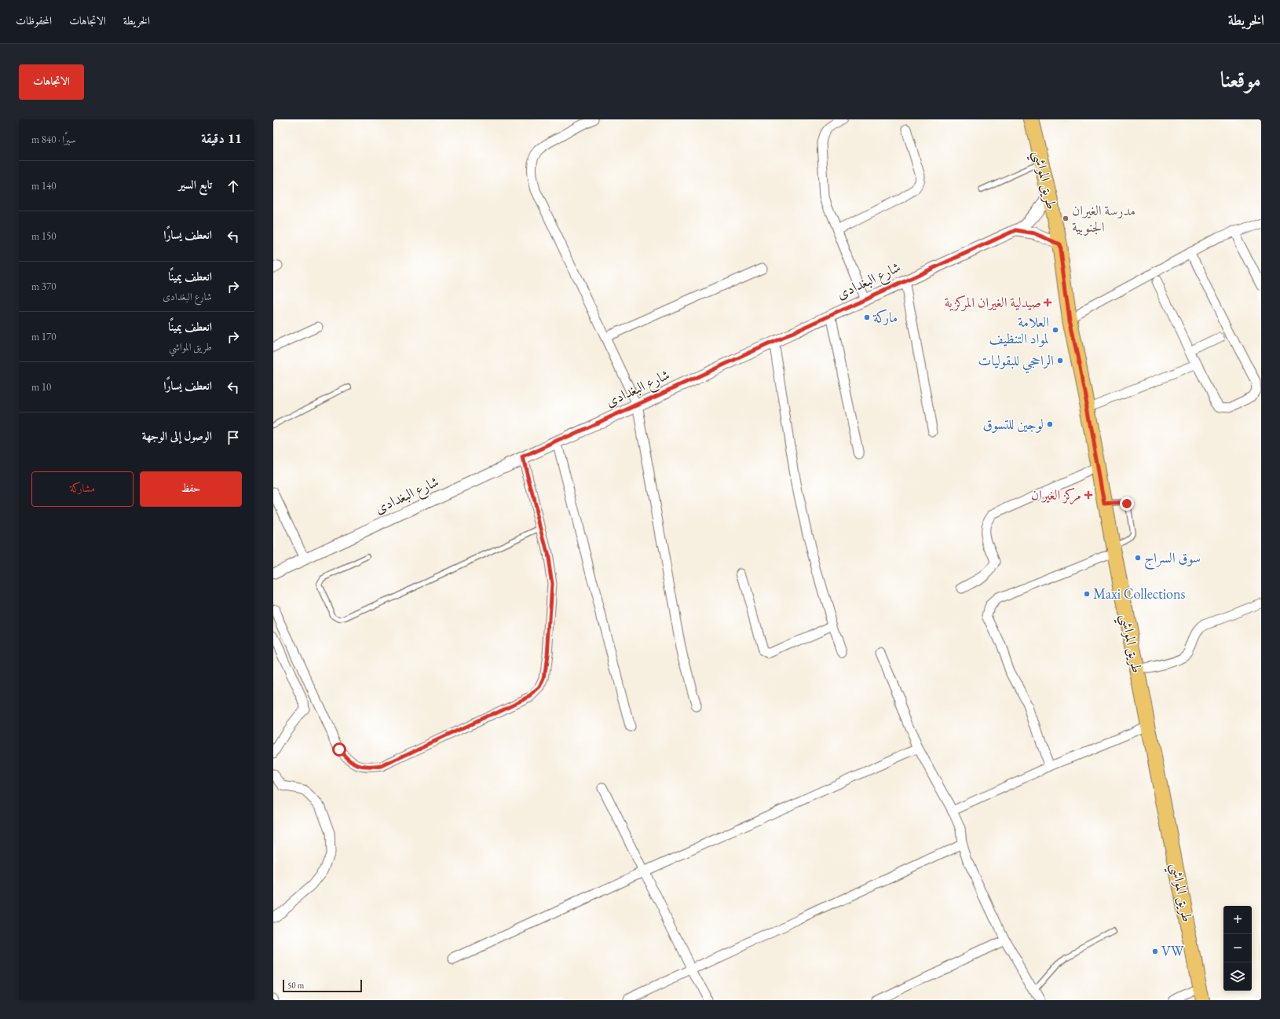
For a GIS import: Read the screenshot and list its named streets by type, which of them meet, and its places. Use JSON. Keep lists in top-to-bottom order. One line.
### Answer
{"streets":{"main road":["طريق المواشي"],"street":["شارع البغدادى"]},"crossings":[["طريق المواشي","شارع البغدادى"]],"places":{"other":["مدرسة الغيران الجنوبية","ماركة","العلامة لمواد التنظيف","الراحجي للبقوليات","لوجين للتسوق","سوق السراج","Maxi Collections","VW"],"health":["صيدلية الغيران المركزية","مركز الغيران"]},"scale_bar":"50 m","page":{"header":"الخريطة","nav":["الخريطة","الاتجاهات","المحفوظات"],"title":"موقعنا","buttons":["الاتجاهات",["حفظ","مشاركة"]],"heading":["11 دقيقة","سيرًا · 840 m"],"list":[["تابع السير","140 m"],["انعطف يسارًا","150 m"],["انعطف يمينًا","شارع البغدادى","370 m"],["انعطف يمينًا","طريق المواشي","170 m"],["انعطف يسارًا","10 m"],"الوصول إلى الوجهة"],"map_buttons":["+","−"],"scale":"50 m"}}
